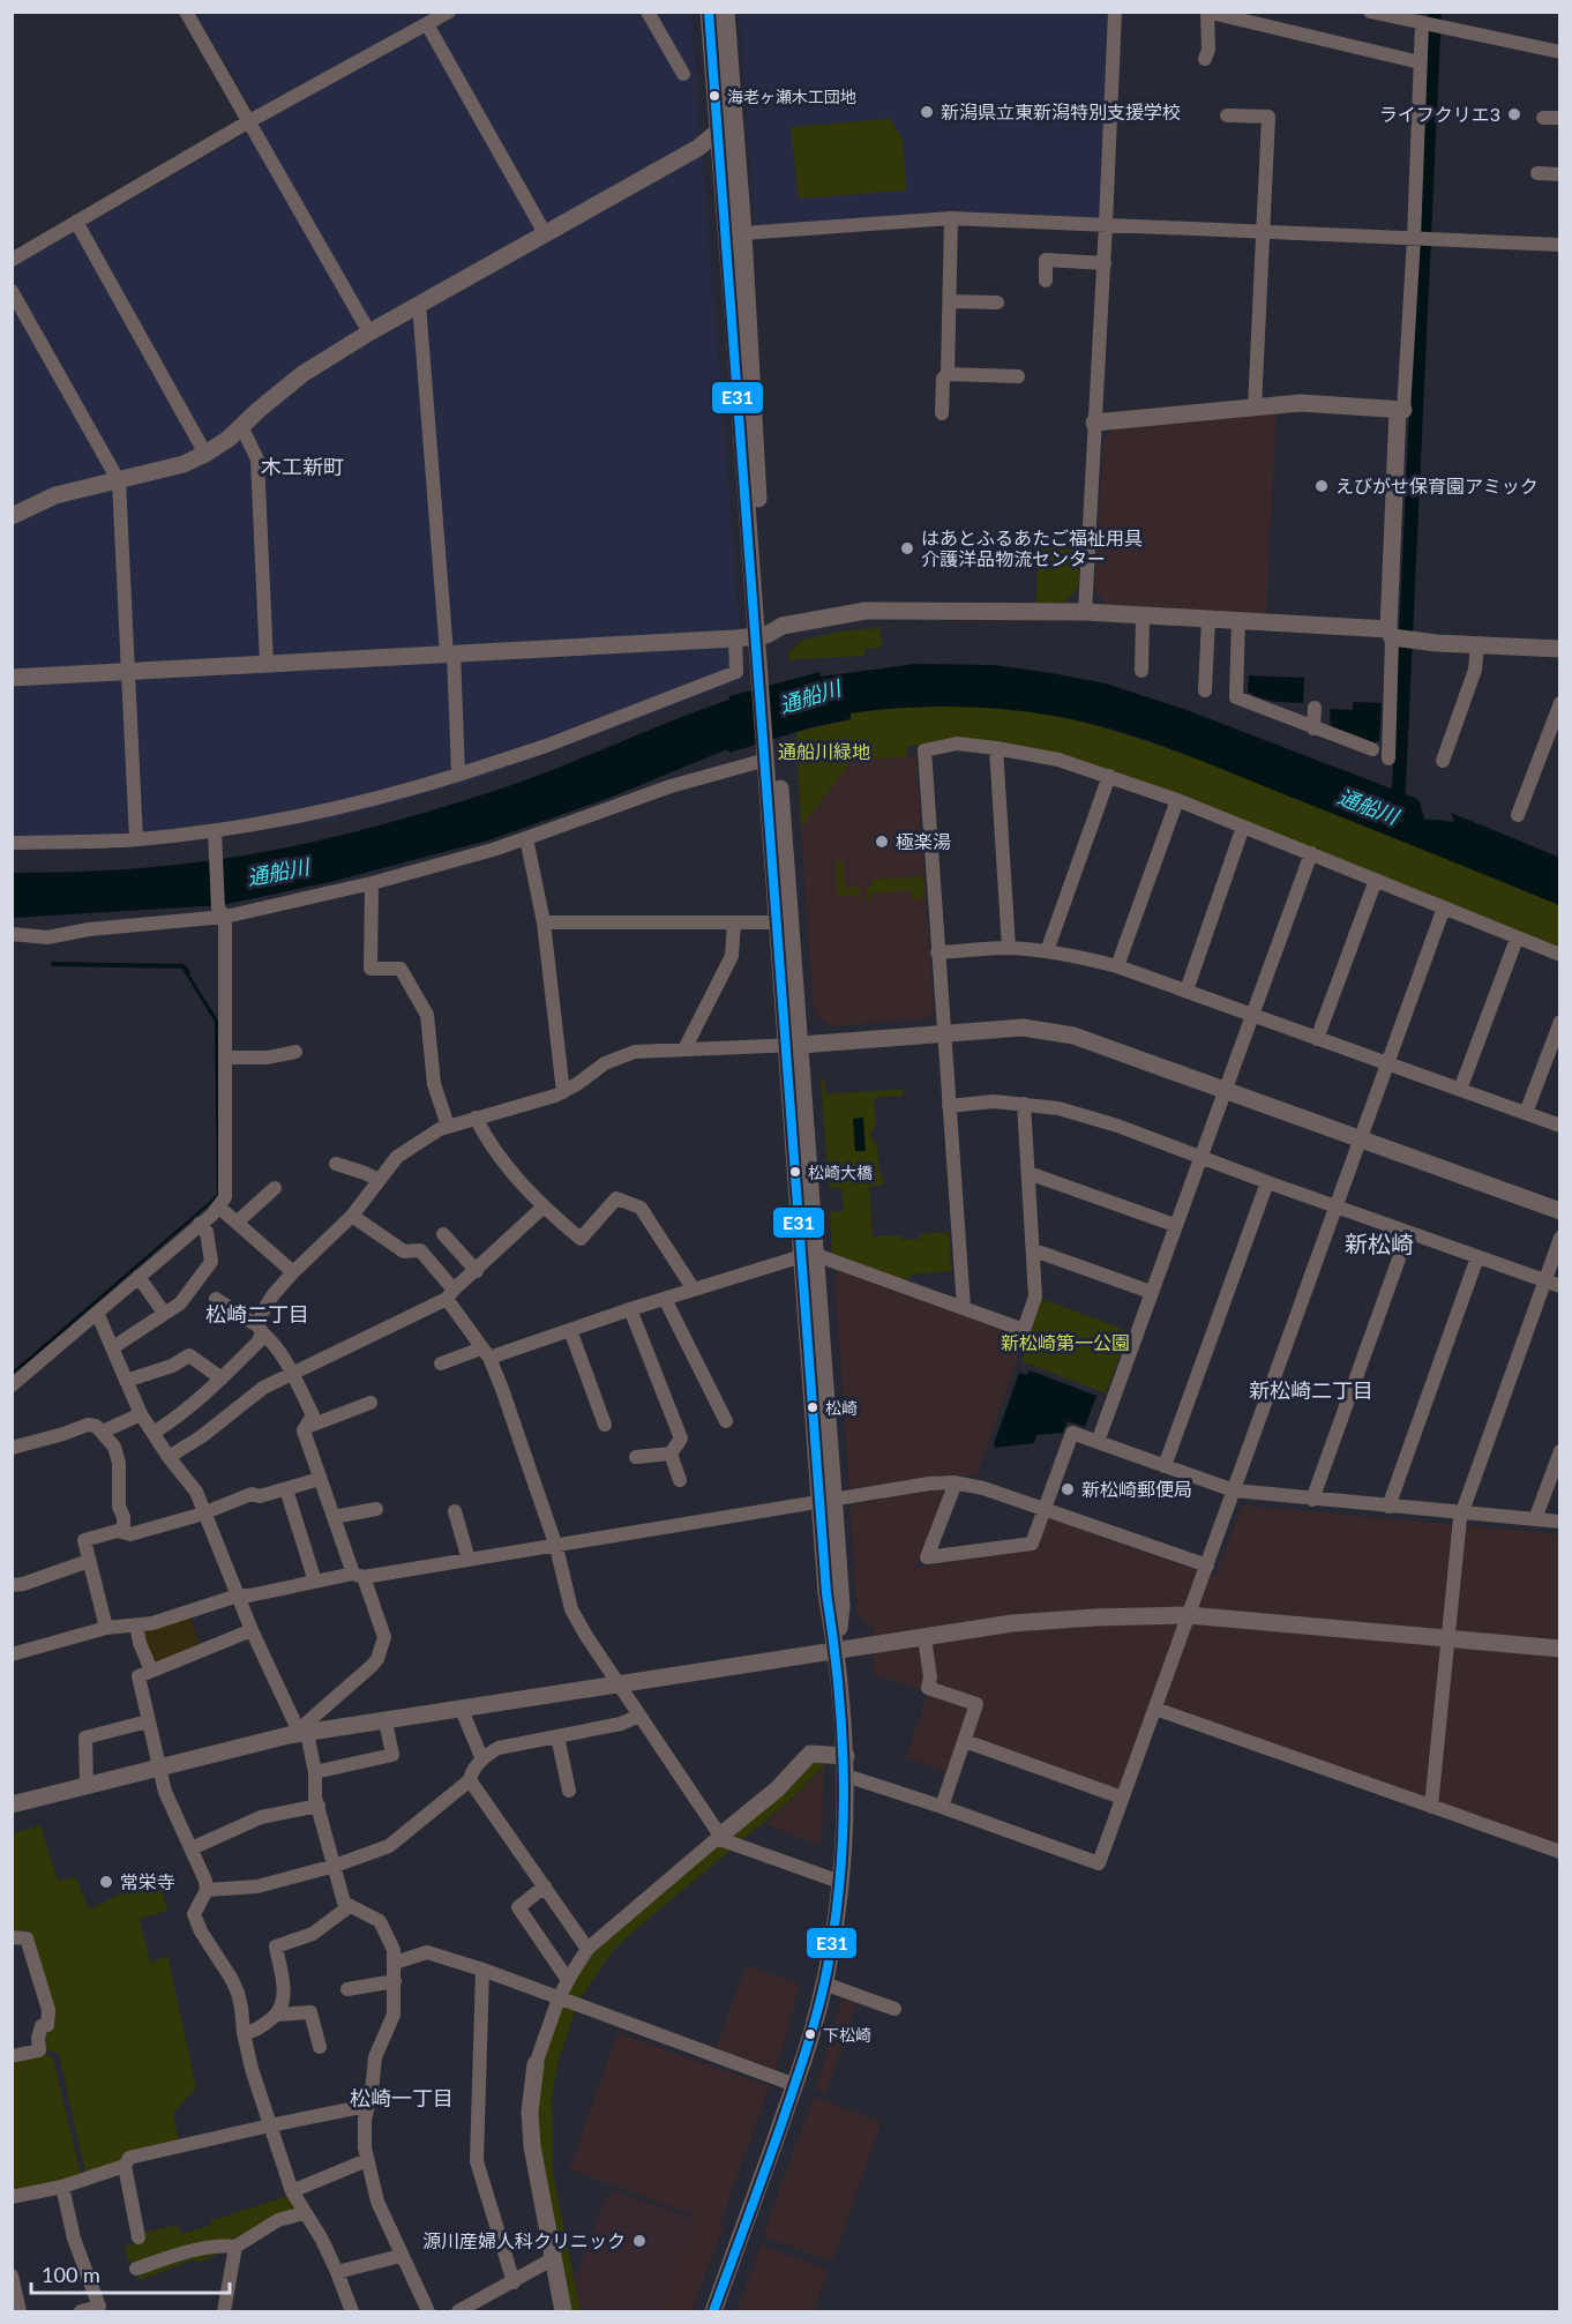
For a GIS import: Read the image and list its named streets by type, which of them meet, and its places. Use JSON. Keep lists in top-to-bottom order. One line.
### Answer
{"districts":["木工新町","新松崎","松崎二丁目","新松崎二丁目","松崎一丁目"],"water":["通船川"],"parks":["通船川緑地","新松崎第一公園"],"places":["海老ヶ瀬木工団地","新潟県立東新潟特別支援学校","ライフクリエ3","えびがせ保育園アミック","はあとふるあたご福祉用具 介護洋品物流センター","極楽湯","松崎大橋","松崎","新松崎郵便局","常栄寺","下松崎","源川産婦人科クリニック"],"lines":["transit line E31"],"scale_bar":"100 m"}
